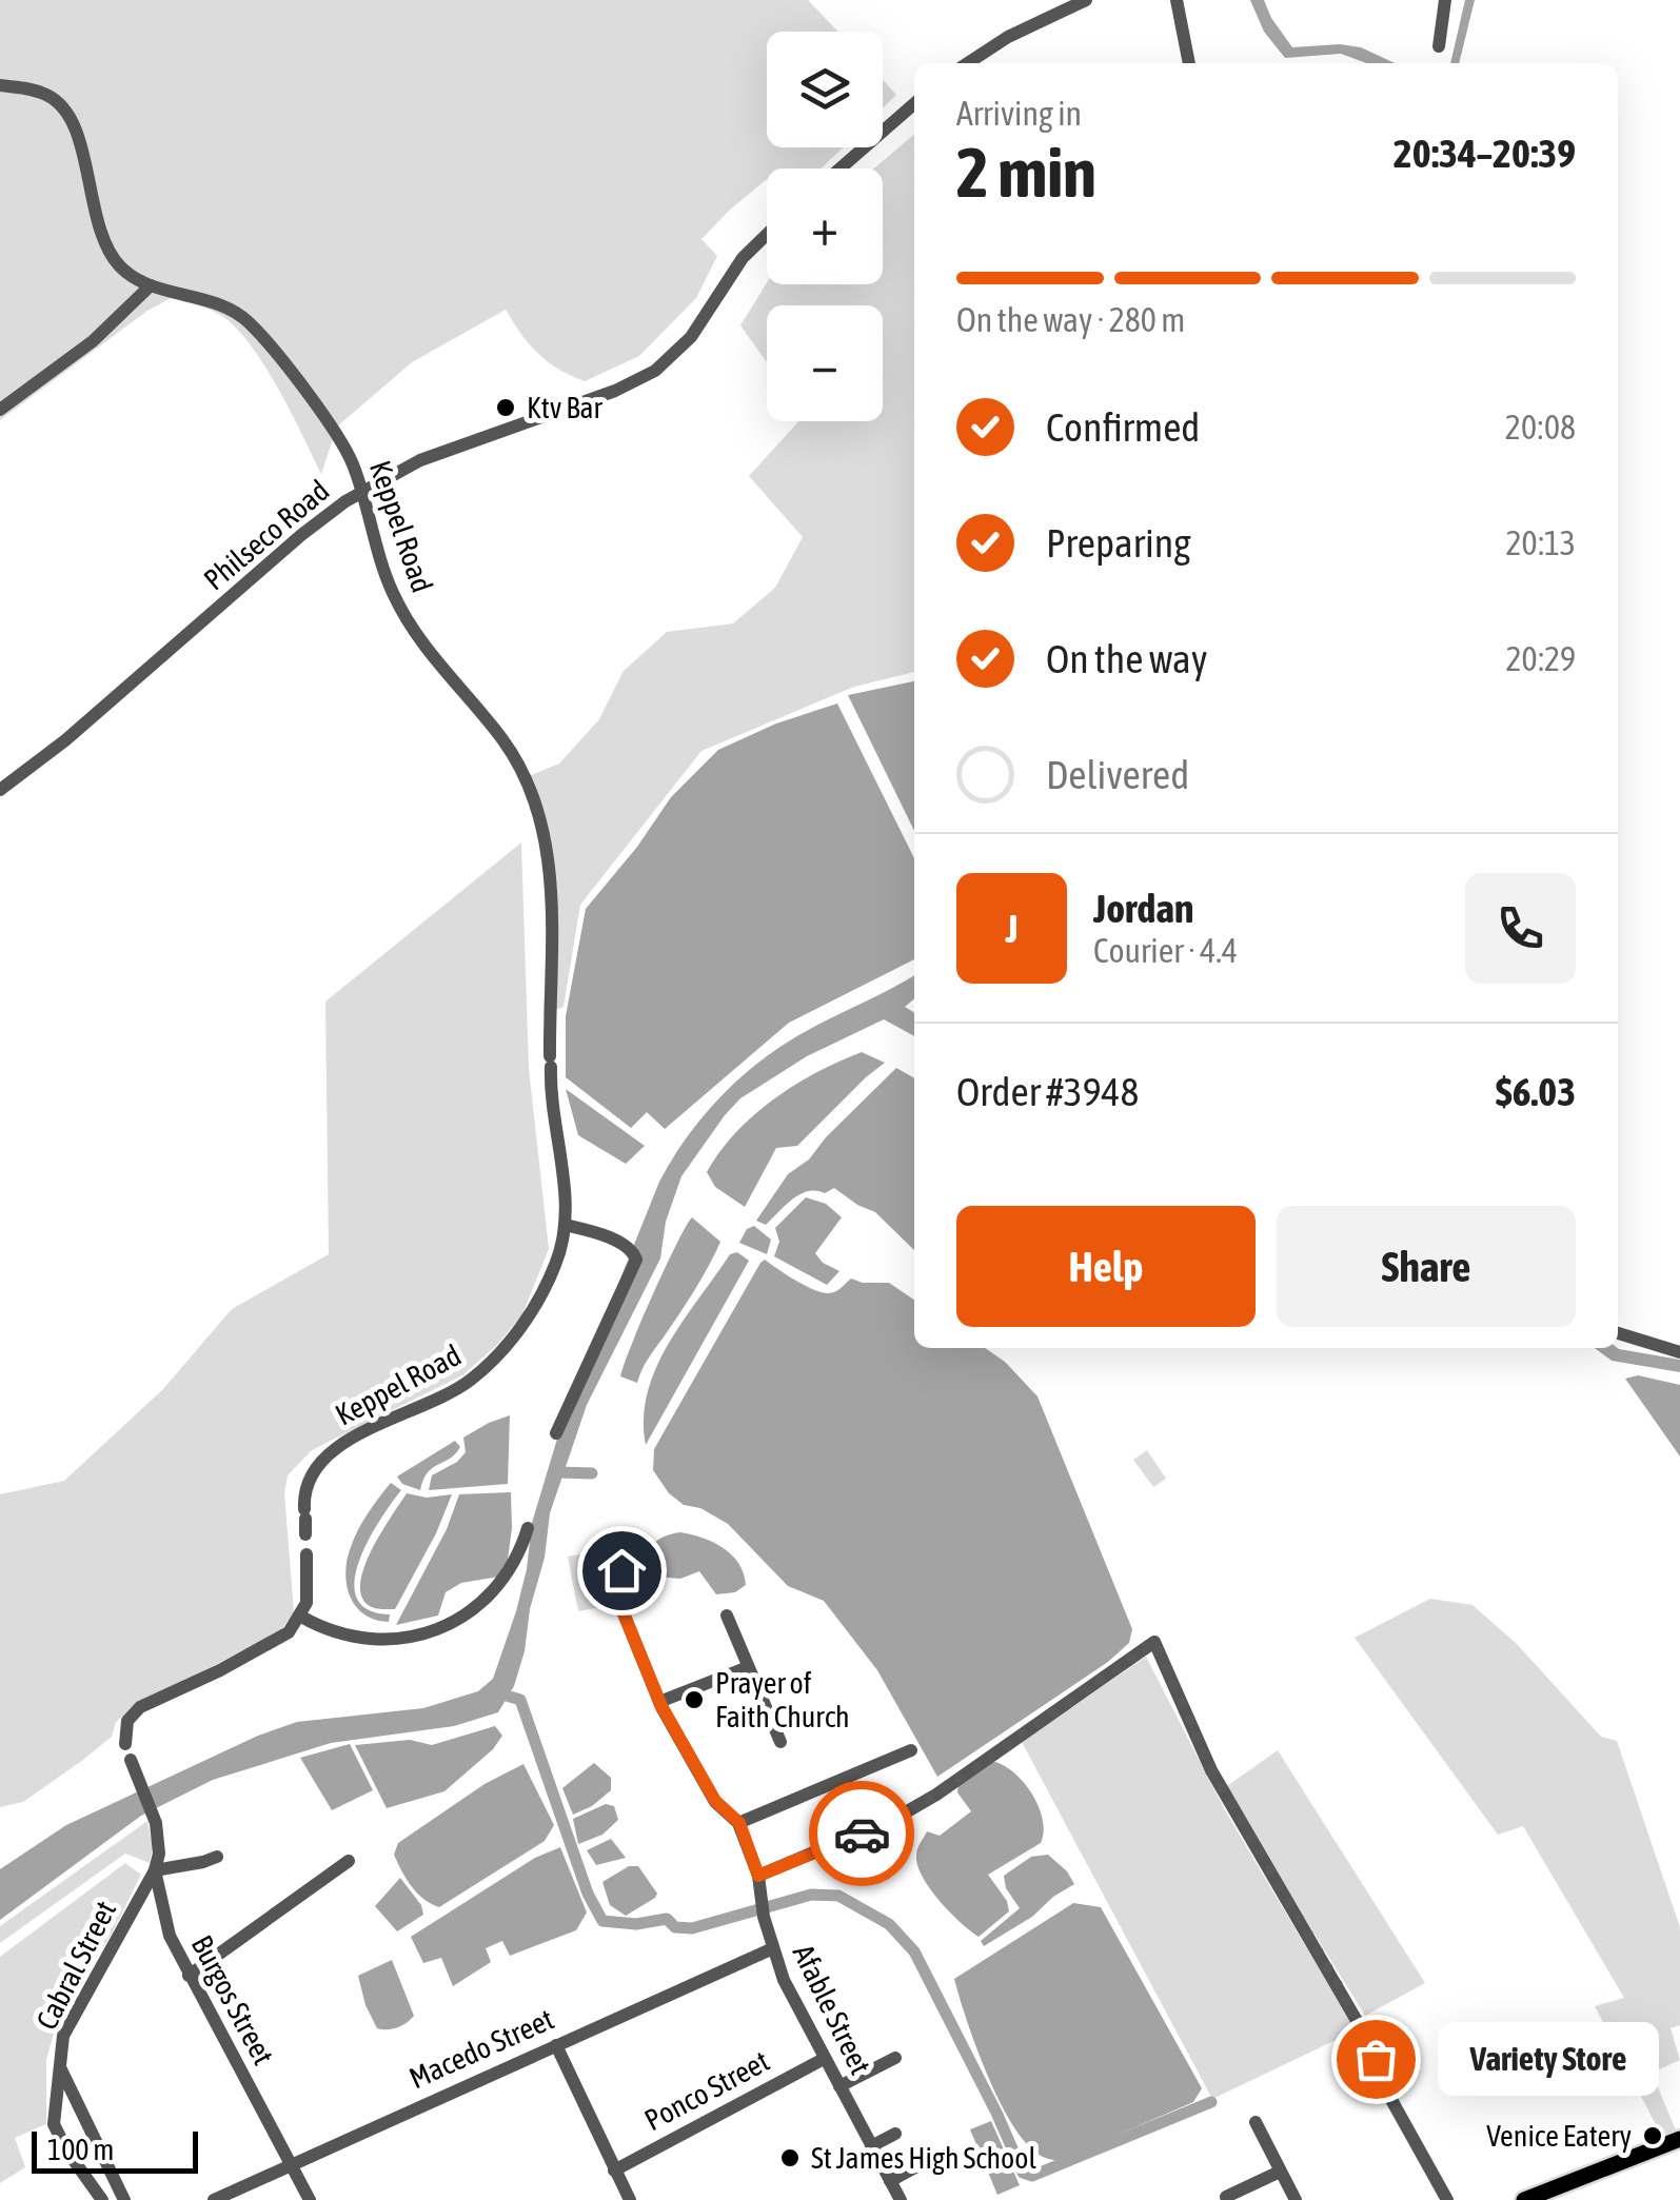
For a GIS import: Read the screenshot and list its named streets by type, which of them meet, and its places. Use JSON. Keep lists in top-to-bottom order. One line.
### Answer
{"streets":{"street":["Keppel Road","Philseco Road","Cabral Street","Burgos Street","Afable Street","Macedo Street","Ponco Street"]},"crossings":[["Keppel Road","Philseco Road"],["Keppel Road","Burgos Street"],["Cabral Street","Burgos Street"],["Burgos Street","Macedo Street"],["Afable Street","Macedo Street"],["Afable Street","Ponco Street"]],"places":["Ktv Bar","Prayer of Faith Church","Variety Store","Venice Eatery","St James High School"],"scale_bar":"100 m","page":{"map_buttons":["+","−"],"heading":["2 min","Arriving in","20:34–20:39"],"panel":["Jordan","Courier · 4.4","Order #3948","$6.03"],"bar":"On the way · 280 m","list":[["Confirmed","20:08"],["Preparing","20:13"],["On the way","20:29"],"Delivered"],"round":"J","buttons":["Help","Share"],"bubble":"Variety Store","scale":"100 m"}}
